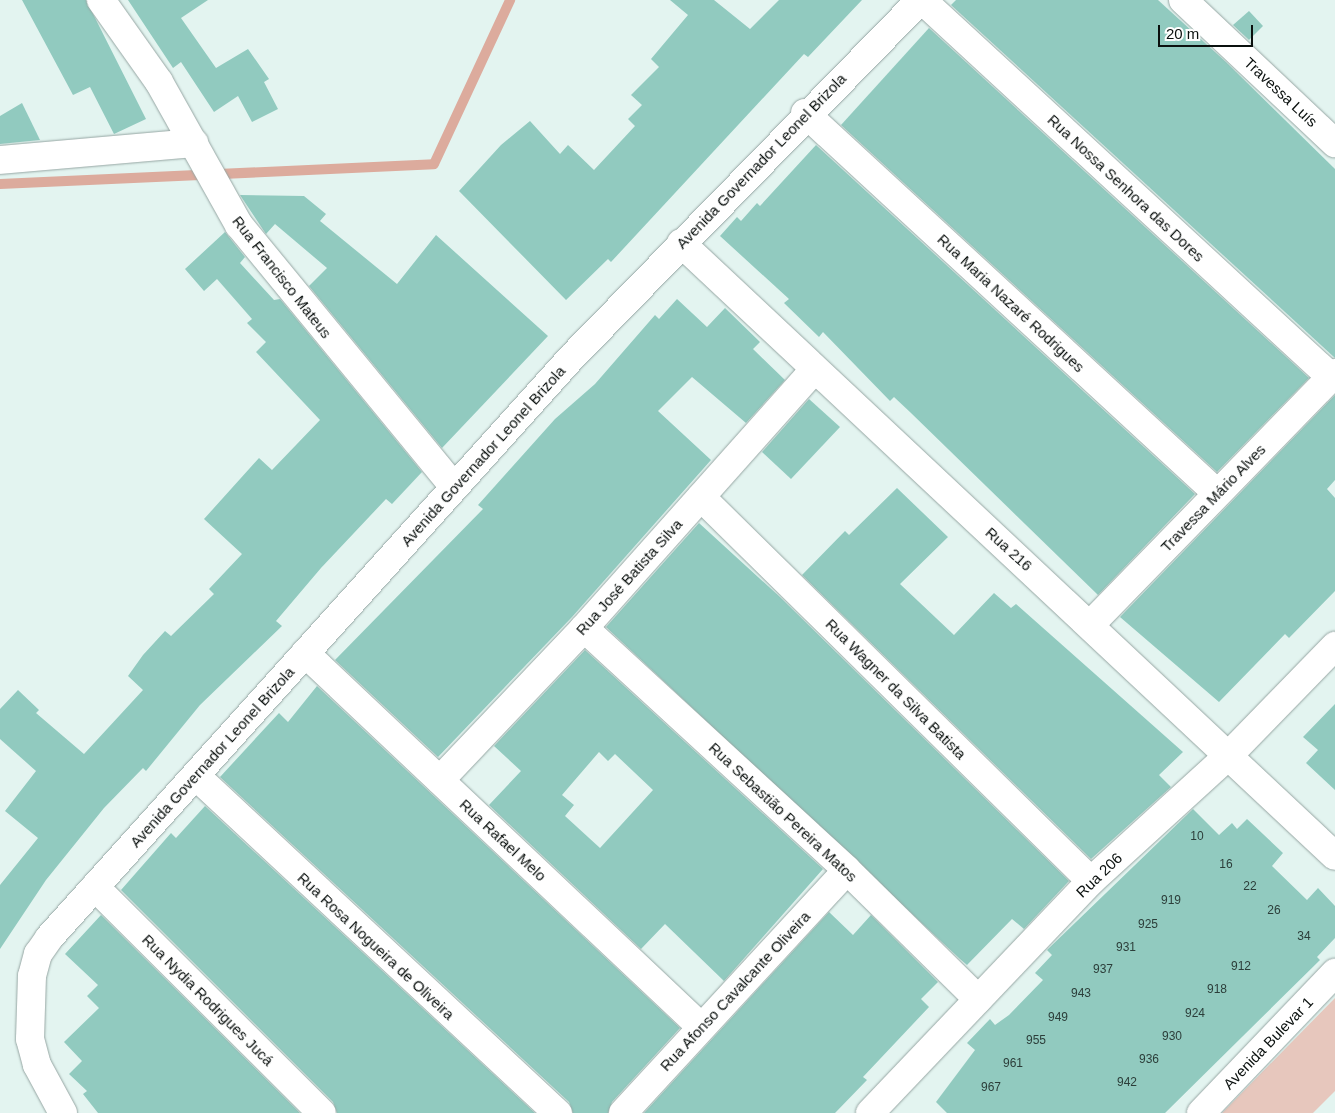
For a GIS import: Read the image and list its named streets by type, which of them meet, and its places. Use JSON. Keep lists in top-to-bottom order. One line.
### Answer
{"streets":{"street":["Travessa Luís","Avenida Governador Leonel Brizola","Rua Nossa Senhora das Dores","Rua Francisco Mateus","Rua Maria Nazaré Rodrigues","Travessa Mário Alves","Rua 216","Rua José Batista Silva","Rua Wagner da Silva Batista","Rua Sebastião Pereira Matos","Rua Rafael Melo","Rua 206","Rua Rosa Nogueira de Oliveira","Rua Afonso Cavalcante Oliveira","Rua Nydia Rodrigues Jucá","Avenida Bulevar 1"]},"crossings":[["Avenida Governador Leonel Brizola","Rua Nossa Senhora das Dores"],["Avenida Governador Leonel Brizola","Rua Francisco Mateus"],["Avenida Governador Leonel Brizola","Rua Maria Nazaré Rodrigues"],["Avenida Governador Leonel Brizola","Rua 216"],["Avenida Governador Leonel Brizola","Rua Rafael Melo"],["Avenida Governador Leonel Brizola","Rua Rosa Nogueira de Oliveira"],["Avenida Governador Leonel Brizola","Rua Nydia Rodrigues Jucá"],["Rua Nossa Senhora das Dores","Travessa Mário Alves"],["Rua Maria Nazaré Rodrigues","Travessa Mário Alves"],["Travessa Mário Alves","Rua 216"],["Rua 216","Rua José Batista Silva"],["Rua 216","Rua 206"],["Rua José Batista Silva","Rua Wagner da Silva Batista"],["Rua José Batista Silva","Rua Sebastião Pereira Matos"],["Rua José Batista Silva","Rua Rafael Melo"],["Rua Wagner da Silva Batista","Rua 206"],["Rua Sebastião Pereira Matos","Rua 206"],["Rua Sebastião Pereira Matos","Rua Afonso Cavalcante Oliveira"],["Rua Rafael Melo","Rua Afonso Cavalcante Oliveira"]],"house_numbers":["10","16","22","919","26","925","34","931","912","937","918","943","924","949","930","955","936","961","942","967"],"scale_bar":"20 m"}
